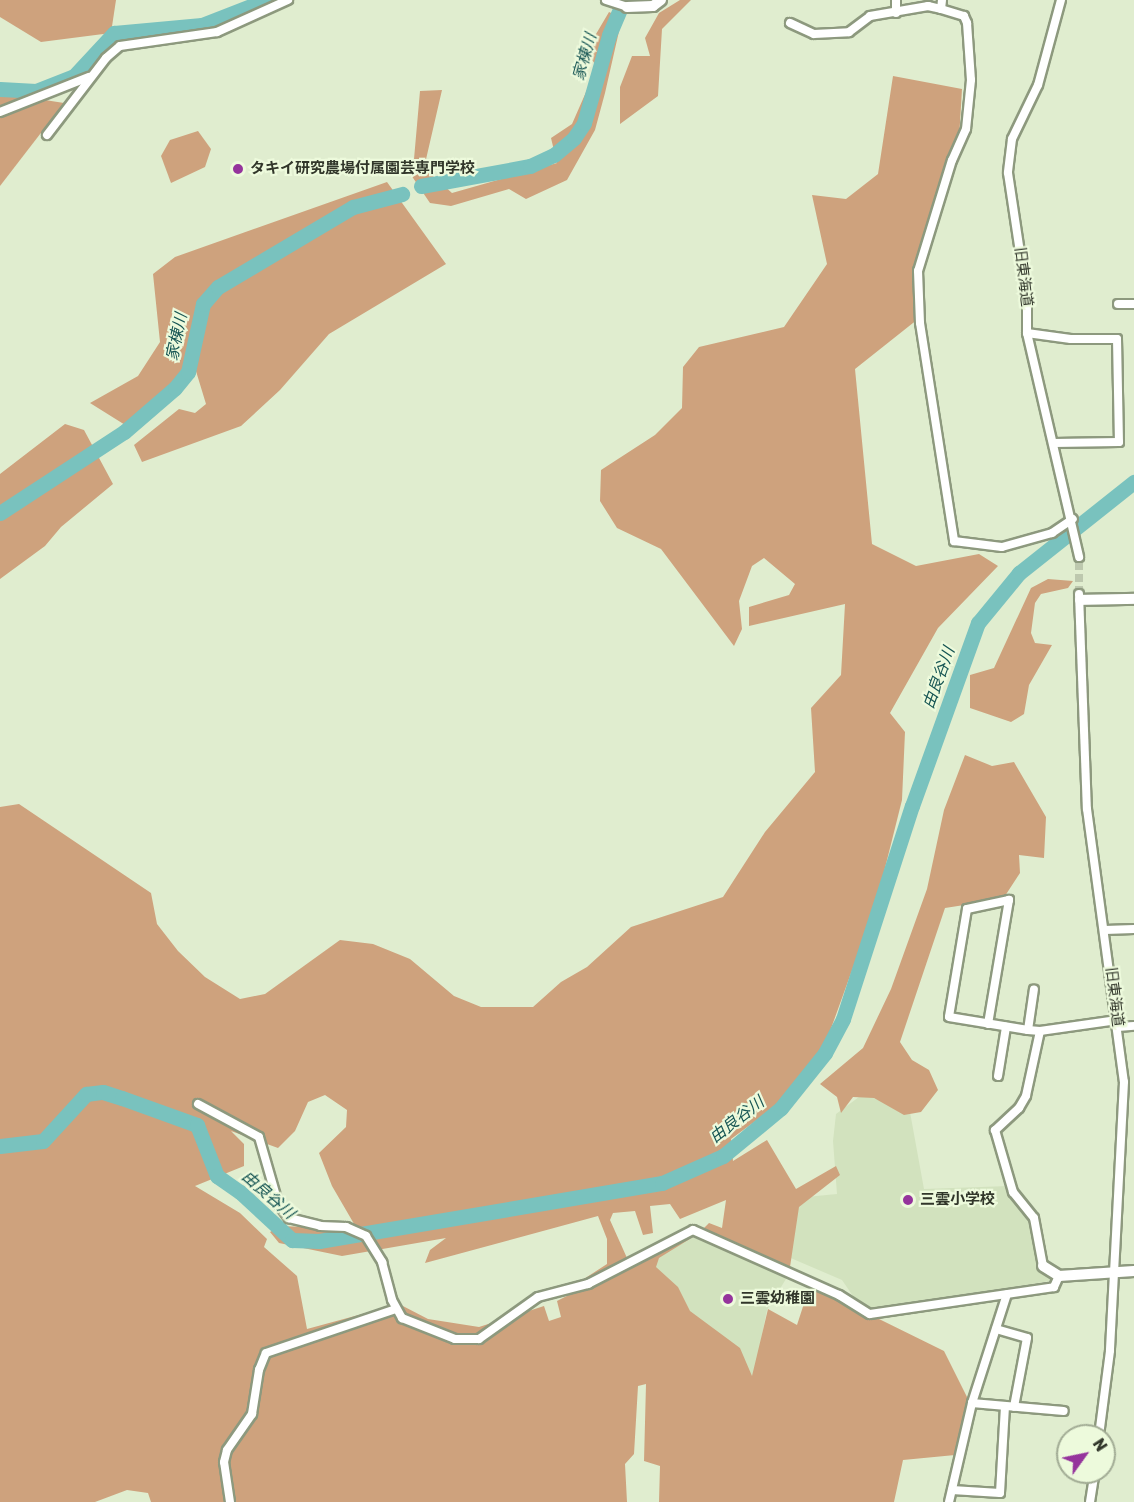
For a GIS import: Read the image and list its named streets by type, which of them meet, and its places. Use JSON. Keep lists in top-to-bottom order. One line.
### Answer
{"streets":{"street":["旧東海道"]},"water":["家棟川","由良谷川"],"places":["タキイ研究農場付属園芸専門学校","三雲小学校","三雲幼稚園"],"north":"top right"}
